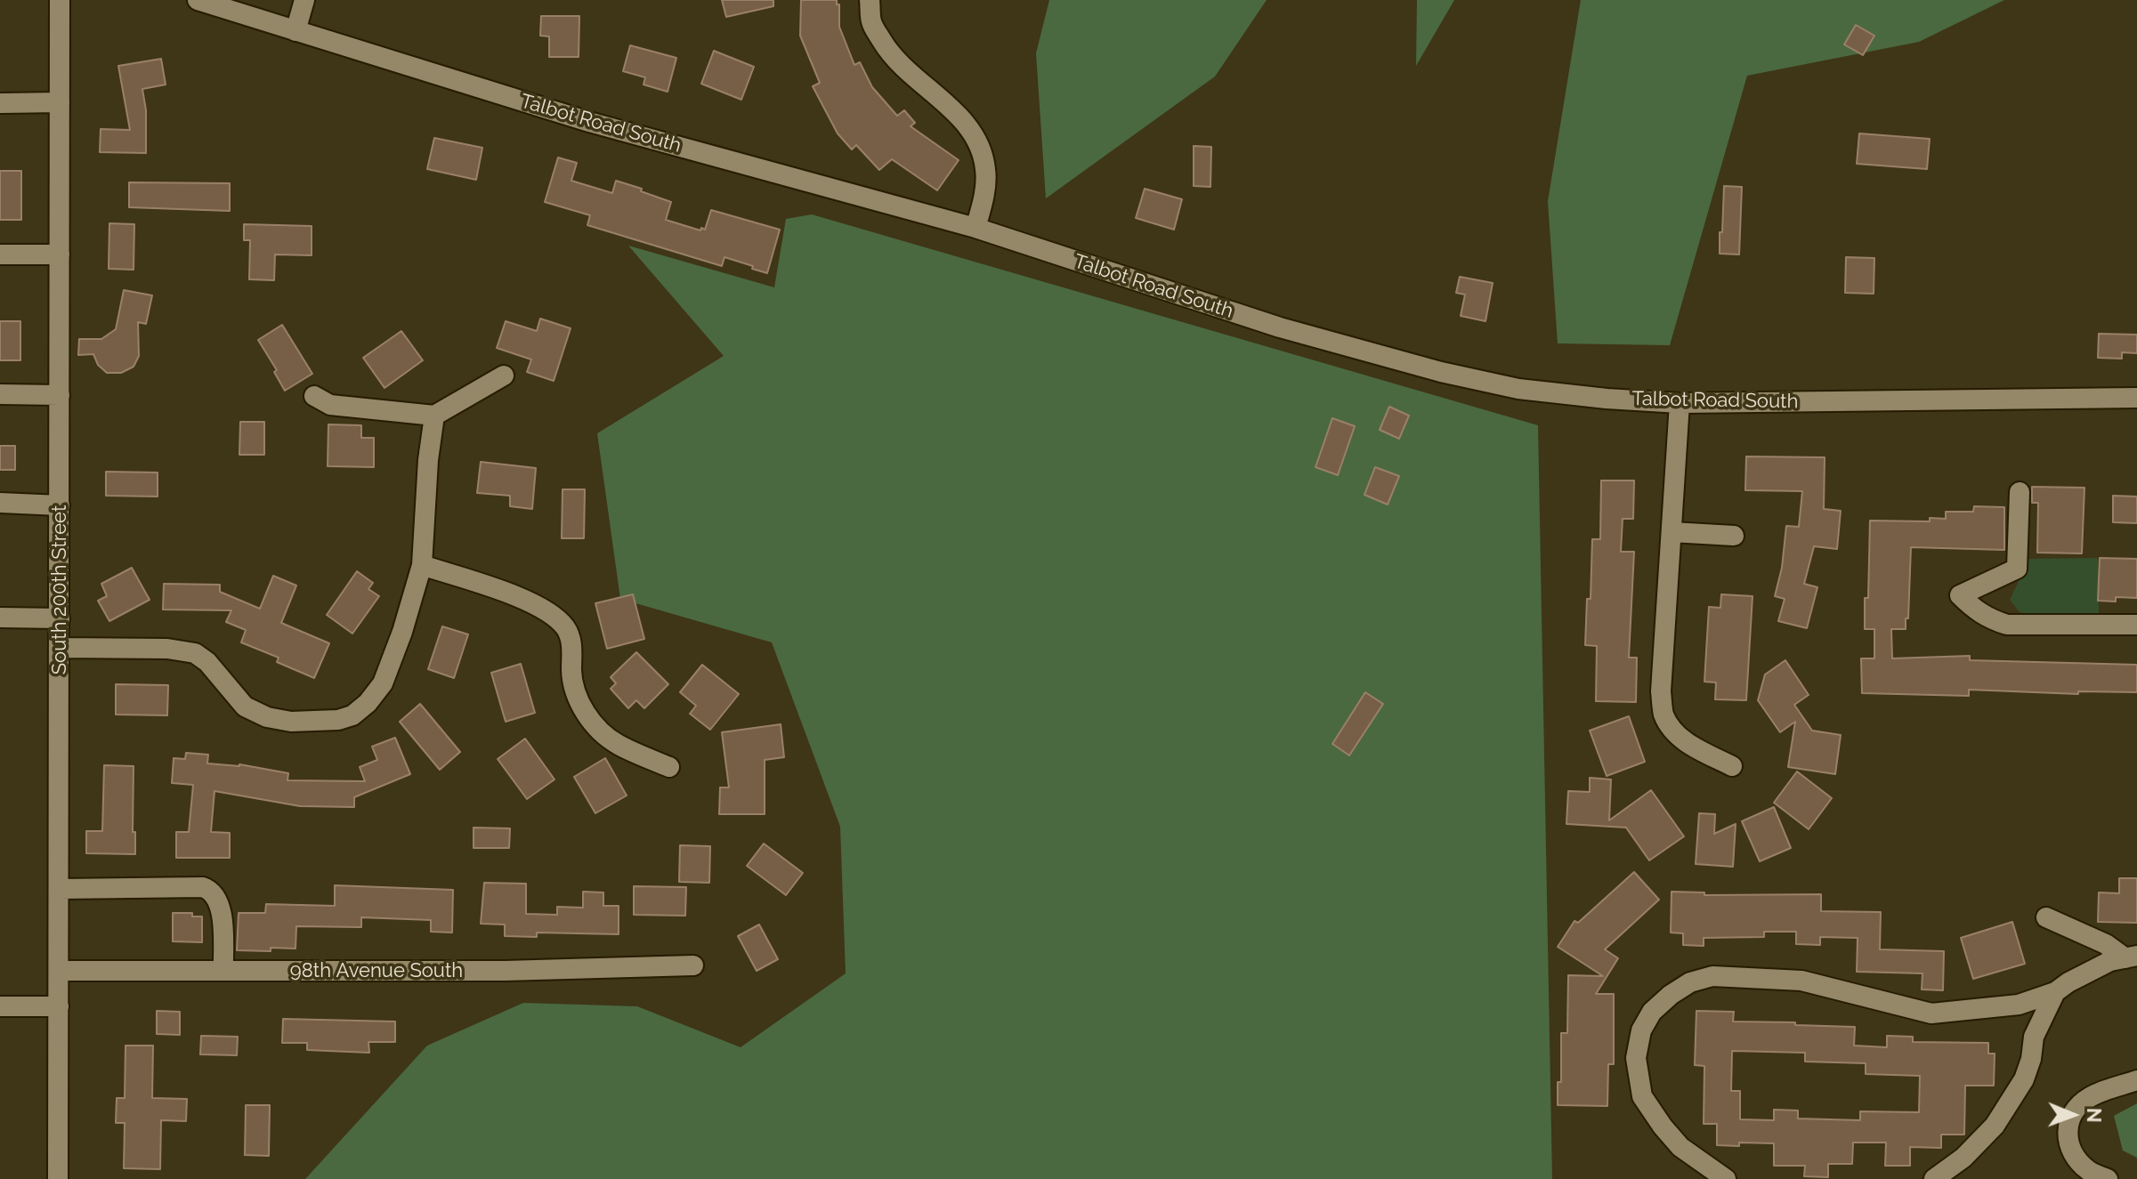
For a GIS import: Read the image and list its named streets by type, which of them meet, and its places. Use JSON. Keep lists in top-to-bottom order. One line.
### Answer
{"streets":{"street":["Talbot Road South","South 200th Street","98th Avenue South"]},"crossings":[["South 200th Street","98th Avenue South"]],"north":"right"}
